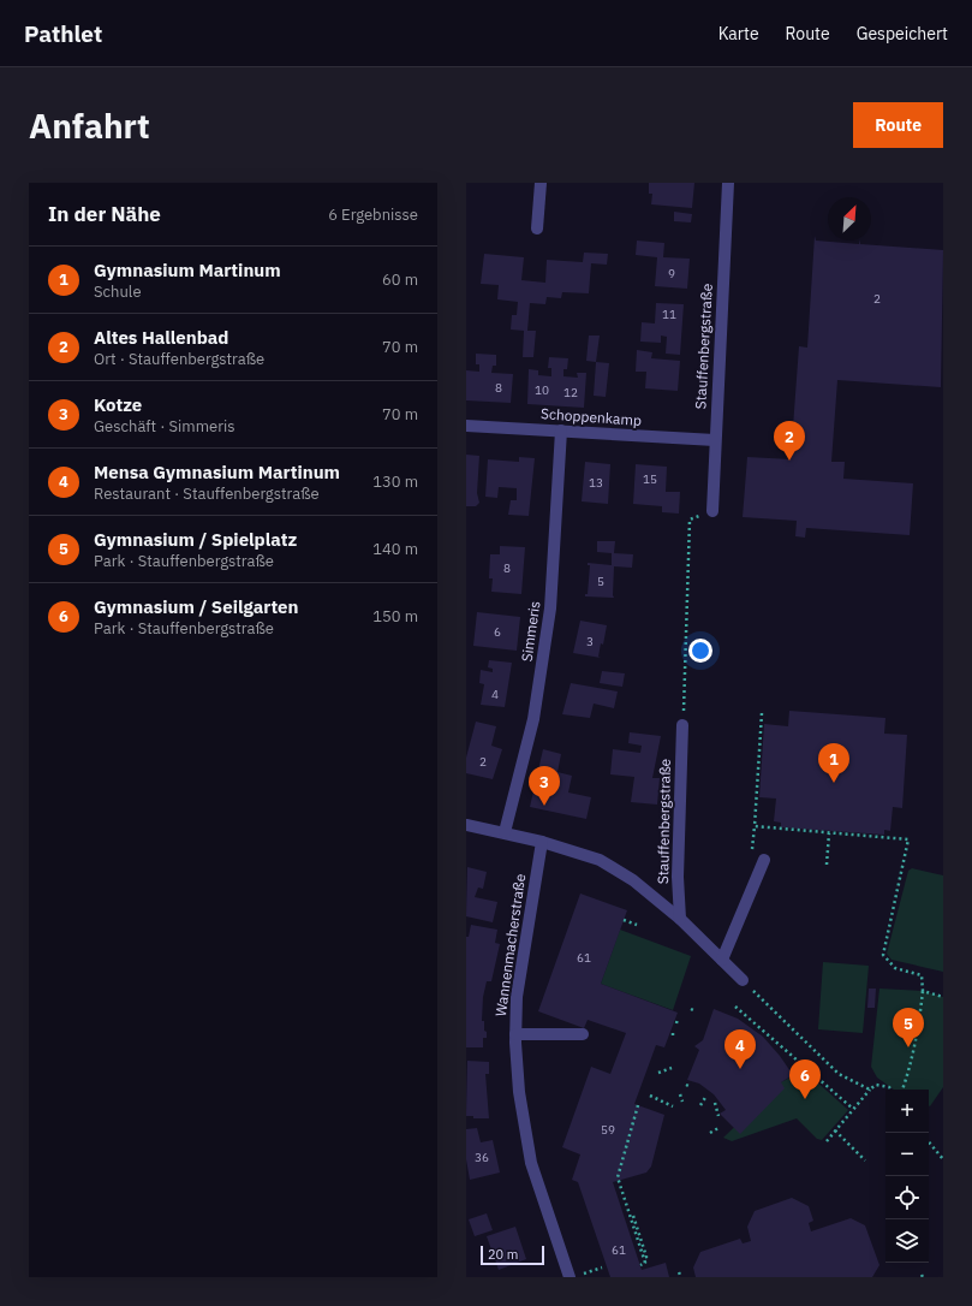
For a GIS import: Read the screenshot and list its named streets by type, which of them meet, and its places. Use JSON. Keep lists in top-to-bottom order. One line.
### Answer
{"streets":{"street":["Stauffenbergstraße","Schoppenkamp","Simmeris","Wannenmacherstraße"]},"crossings":[["Stauffenbergstraße","Schoppenkamp"],["Stauffenbergstraße","Simmeris"],["Stauffenbergstraße","Wannenmacherstraße"],["Schoppenkamp","Simmeris"]],"house_numbers":["9","2","11","8","10","12","15","13","8","5","6","3","4","2","61","59","36","61"],"scale_bar":"20 m","north":"top right","page":{"header":"Pathlet","nav":["Karte","Route","Gespeichert"],"buttons":"Route","title":"Anfahrt","heading":["In der Nähe","6 Ergebnisse"],"list":[{"mark":"1","name":"Gymnasium Martinum","note":"Schule","value":"60 m"},{"mark":"2","name":"Altes Hallenbad","note":"Ort · Stauffenbergstraße","value":"70 m"},{"mark":"3","name":"Kotze","note":"Geschäft · Simmeris","value":"70 m"},{"mark":"4","name":"Mensa Gymnasium Martinum","note":"Restaurant · Stauffenbergstraße","value":"130 m"},{"mark":"5","name":"Gymnasium / Spielplatz","note":"Park · Stauffenbergstraße","value":"140 m"},{"mark":"6","name":"Gymnasium / Seilgarten","note":"Park · Stauffenbergstraße","value":"150 m"}],"pins":["2","1","3","5","4","6"],"map_buttons":["+","−"],"scale":"20 m"}}
